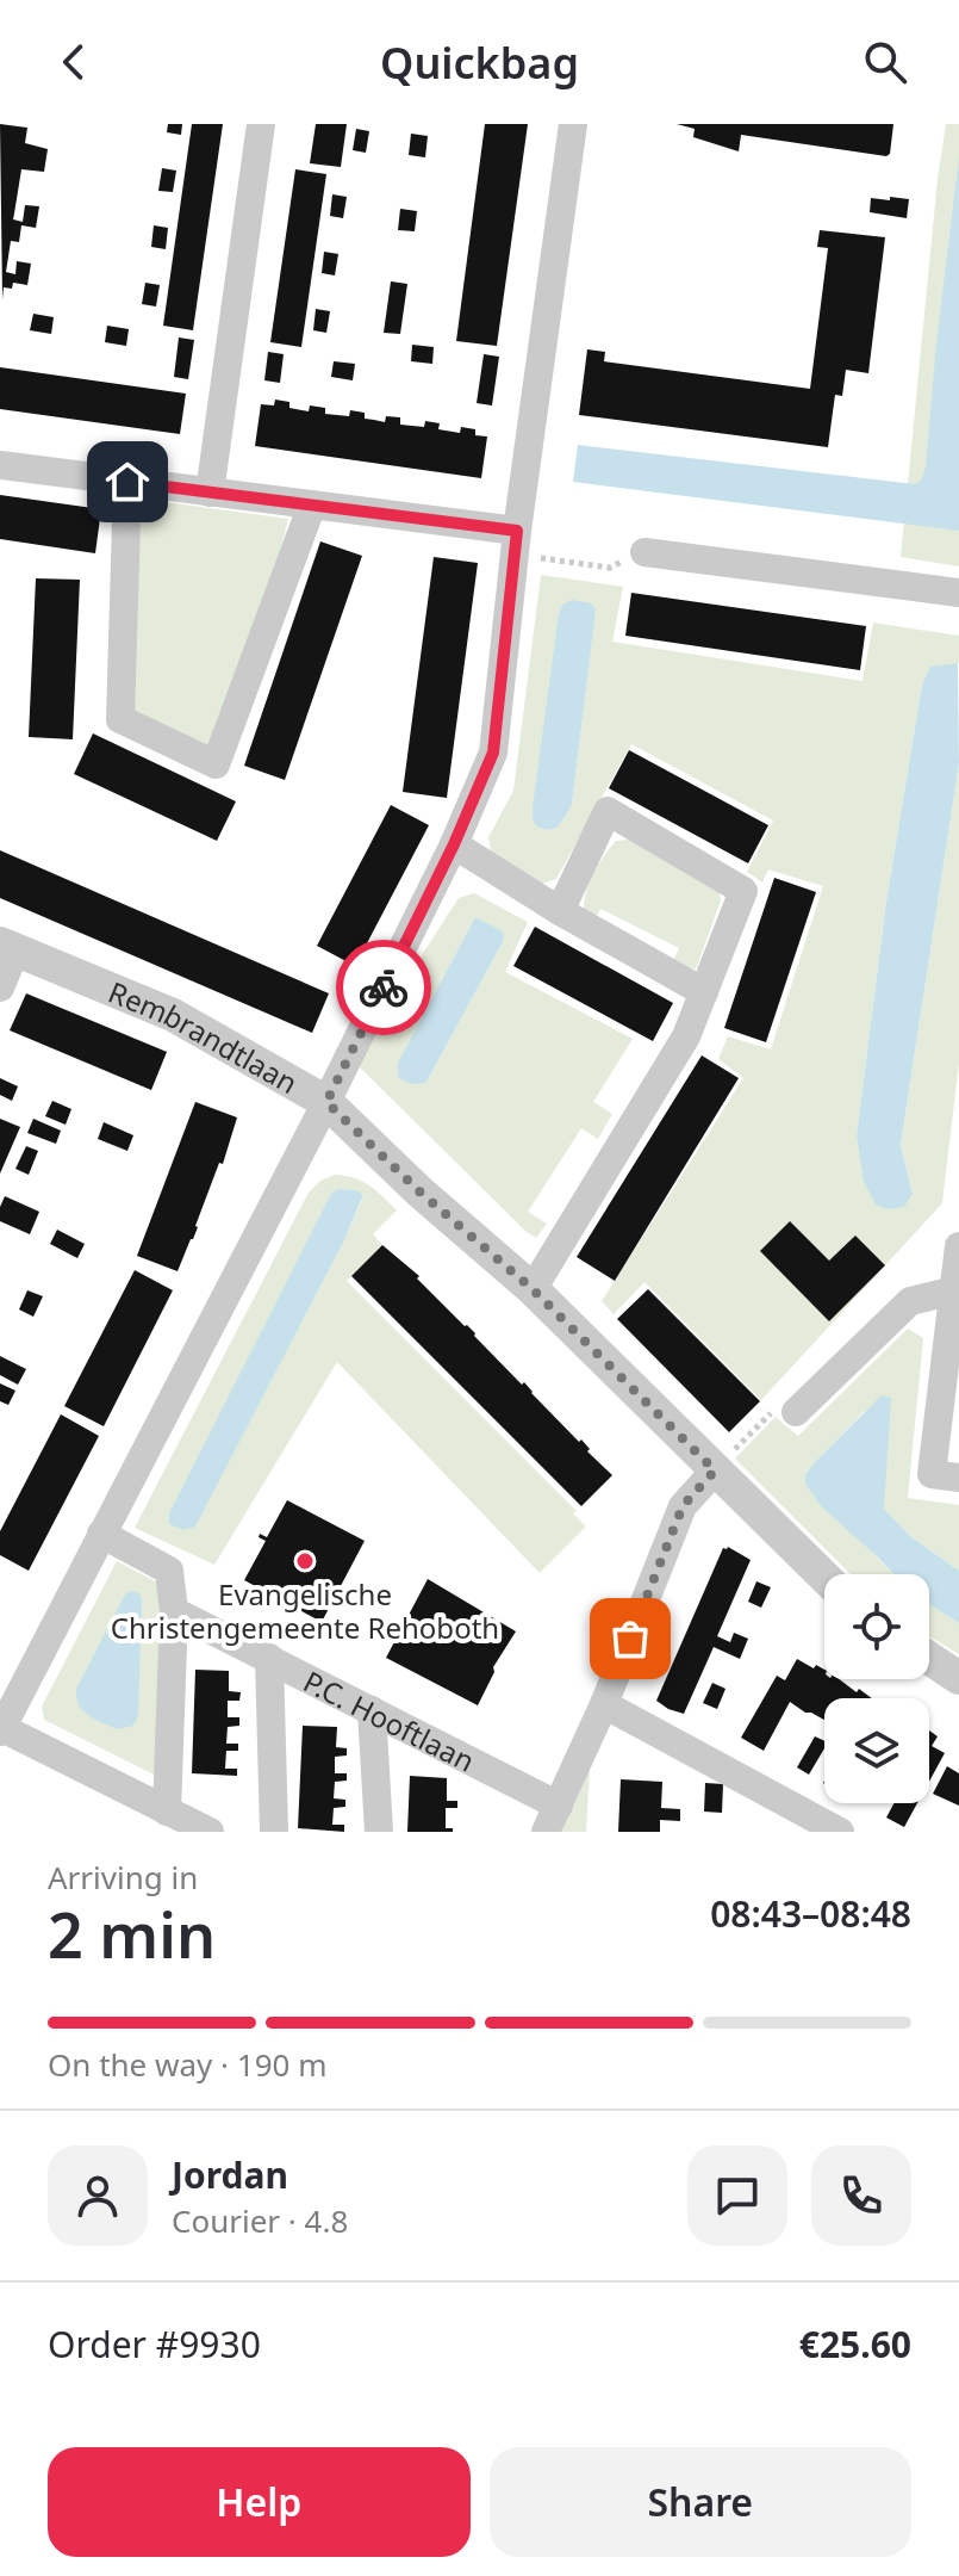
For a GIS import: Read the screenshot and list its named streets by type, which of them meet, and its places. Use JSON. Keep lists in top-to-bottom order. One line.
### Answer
{"streets":{"street":["Rembrandtlaan","P.C. Hooftlaan"]},"places":["Evangelische Christengemeente Rehoboth"],"page":{"header":"Quickbag","heading":["2 min","Arriving in","08:43–08:48"],"panel":["Jordan","Courier · 4.8","Order #9930","€25.60"],"bar":"On the way · 190 m","buttons":["Help","Share"]}}
